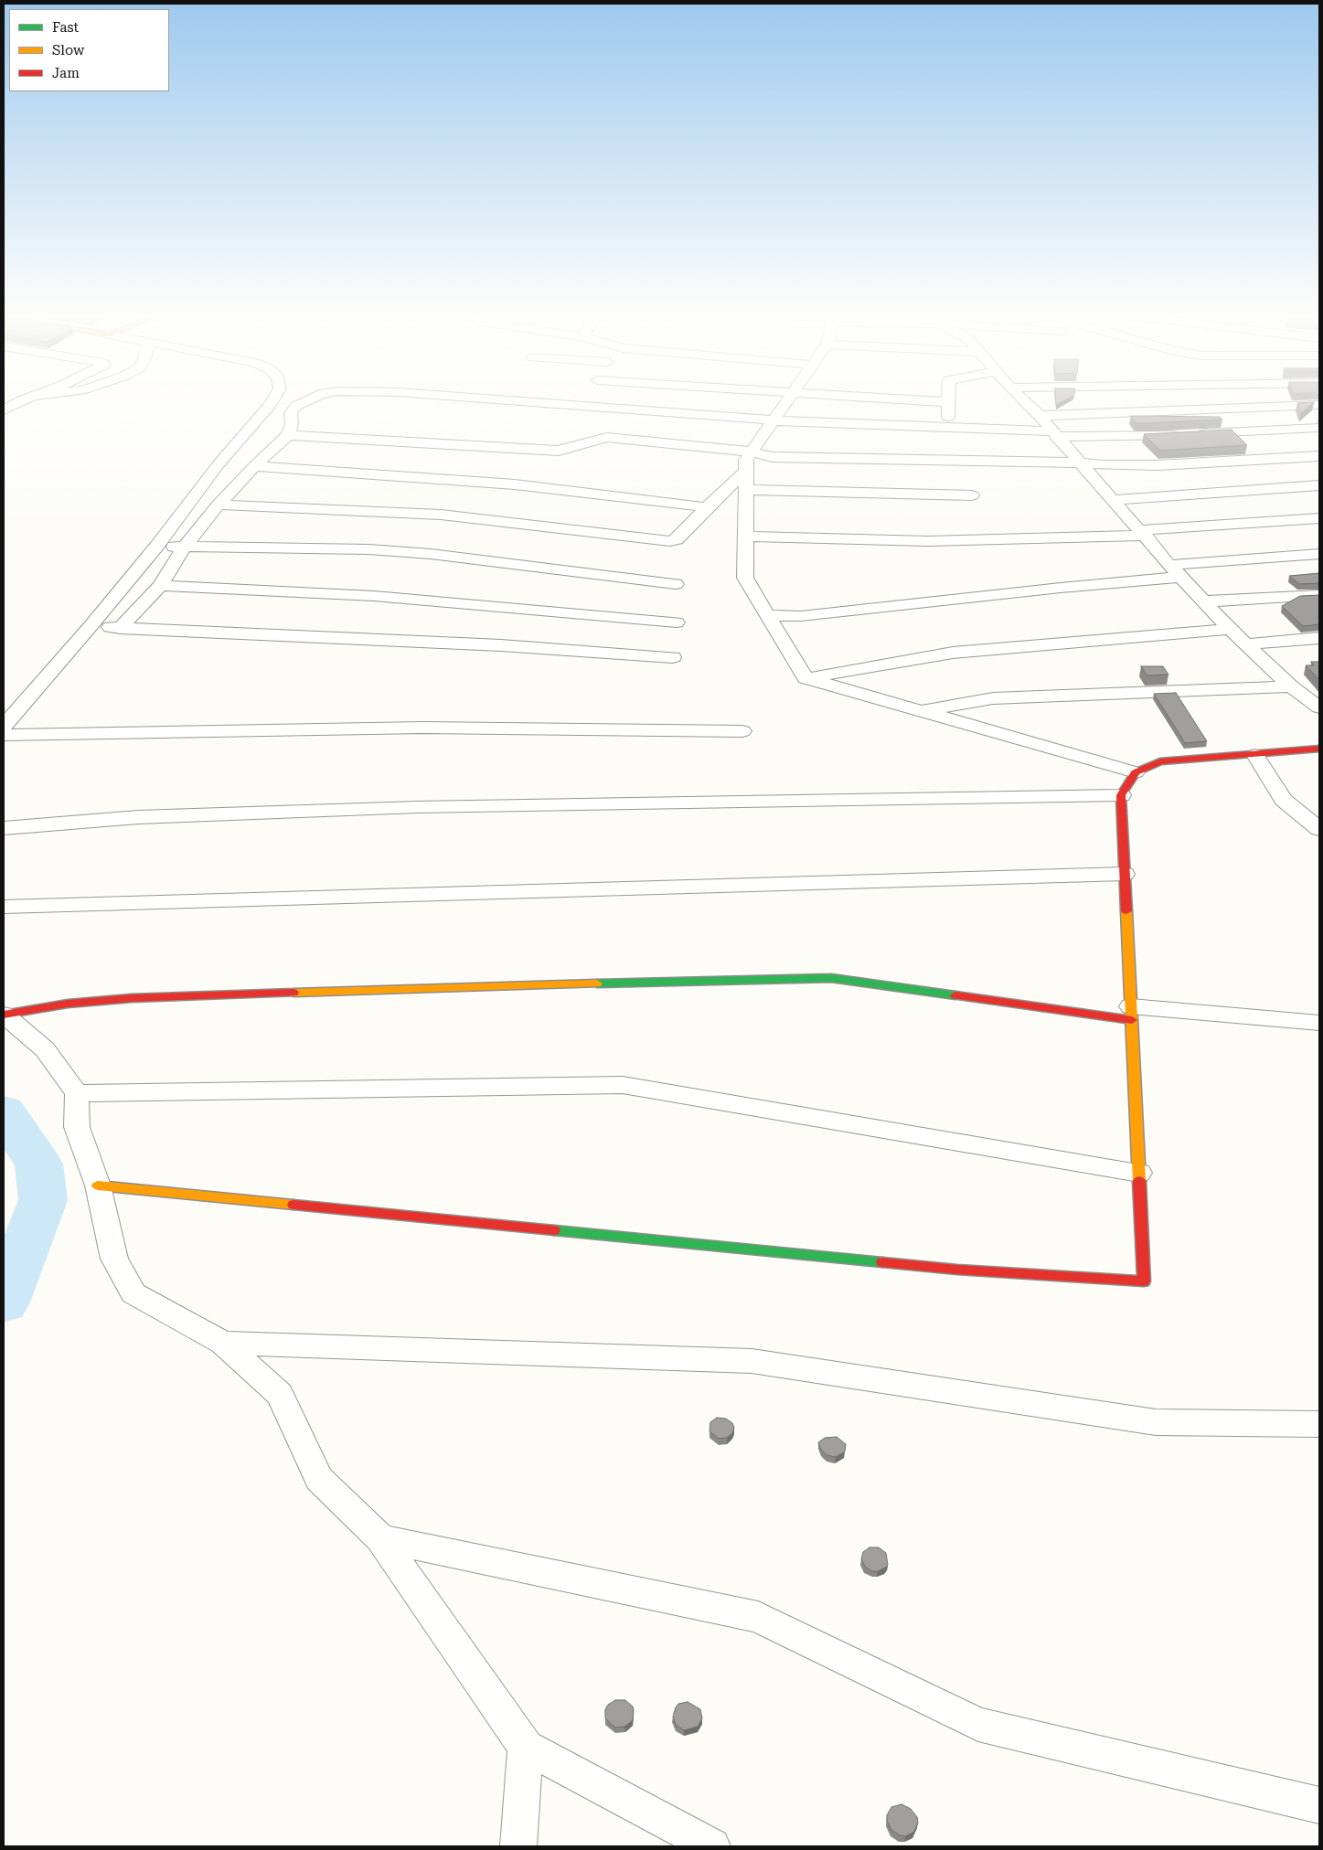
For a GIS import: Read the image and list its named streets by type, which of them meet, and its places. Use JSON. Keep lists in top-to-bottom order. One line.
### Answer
{"legend":["Fast","Slow","Jam"]}
